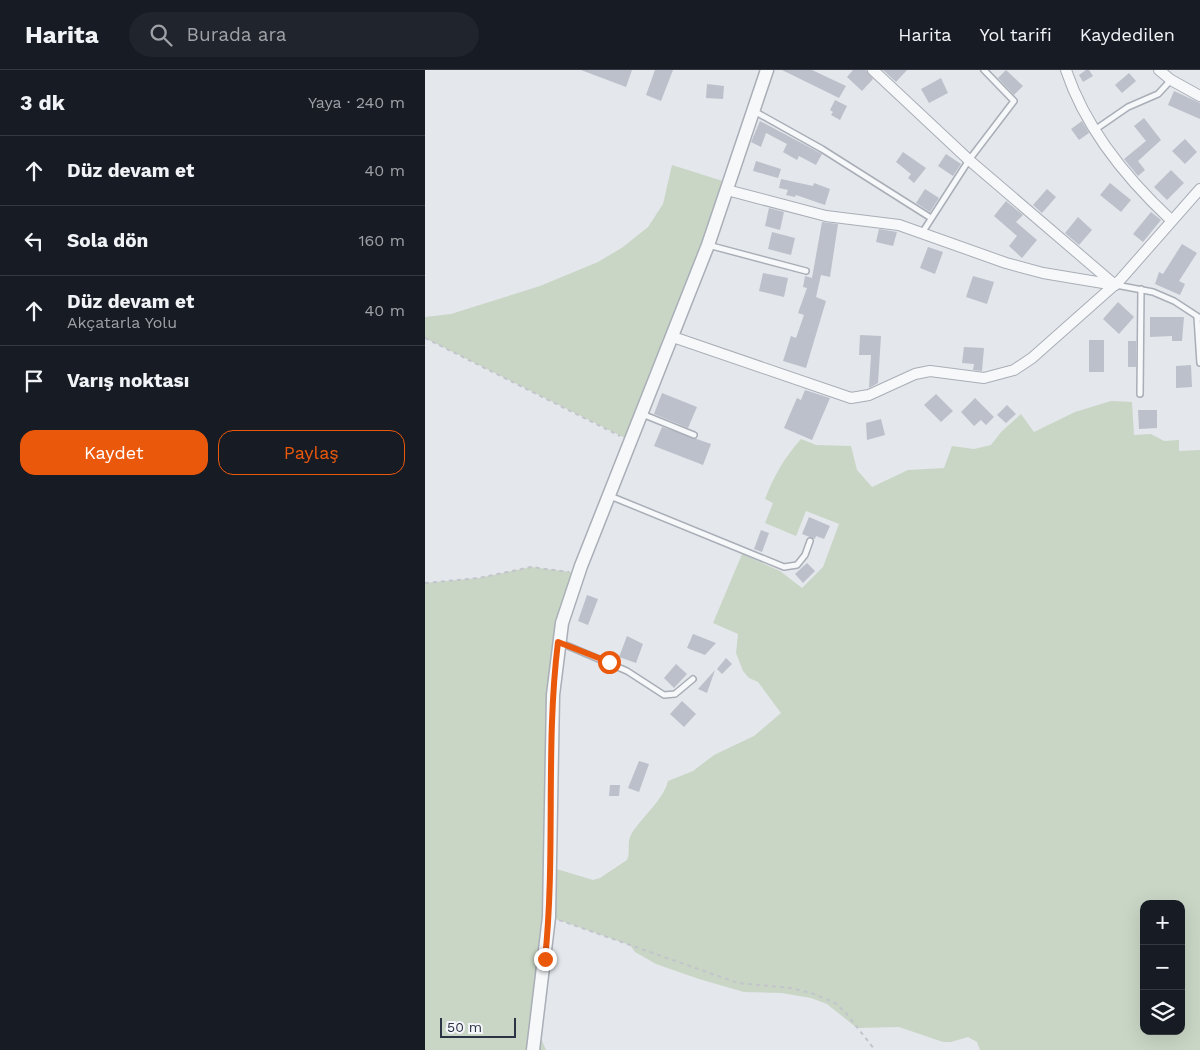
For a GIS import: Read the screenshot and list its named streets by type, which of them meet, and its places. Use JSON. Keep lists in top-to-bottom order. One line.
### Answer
{"scale_bar":"50 m","page":{"header":"Harita","search":"Burada ara","nav":["Harita","Yol tarifi","Kaydedilen"],"heading":["3 dk","Yaya · 240 m"],"list":[["Düz devam et","40 m"],["Sola dön","160 m"],["Düz devam et","Akçatarla Yolu","40 m"],"Varış noktası"],"buttons":["Kaydet","Paylaş"],"map_buttons":["+","−"],"scale":"50 m"}}
